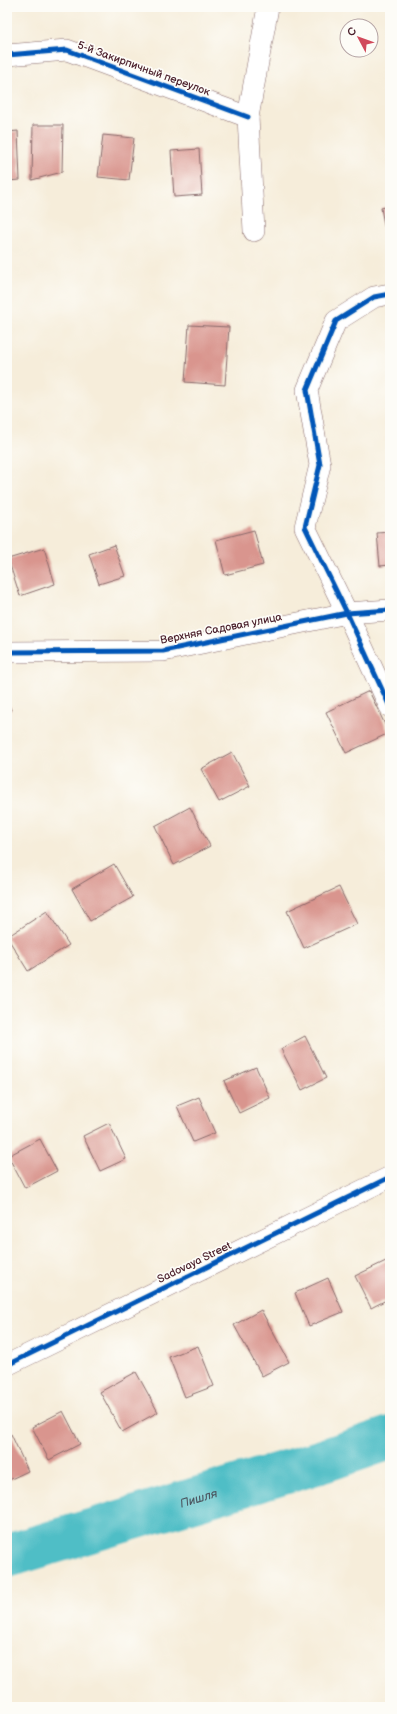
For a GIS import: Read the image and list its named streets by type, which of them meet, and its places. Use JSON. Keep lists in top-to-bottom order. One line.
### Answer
{"streets":{"street":["5-й Закирпичный переулок","Верхняя Садовая улица","Sadovaya Street"]},"water":["Пишля"],"north":"top left"}
